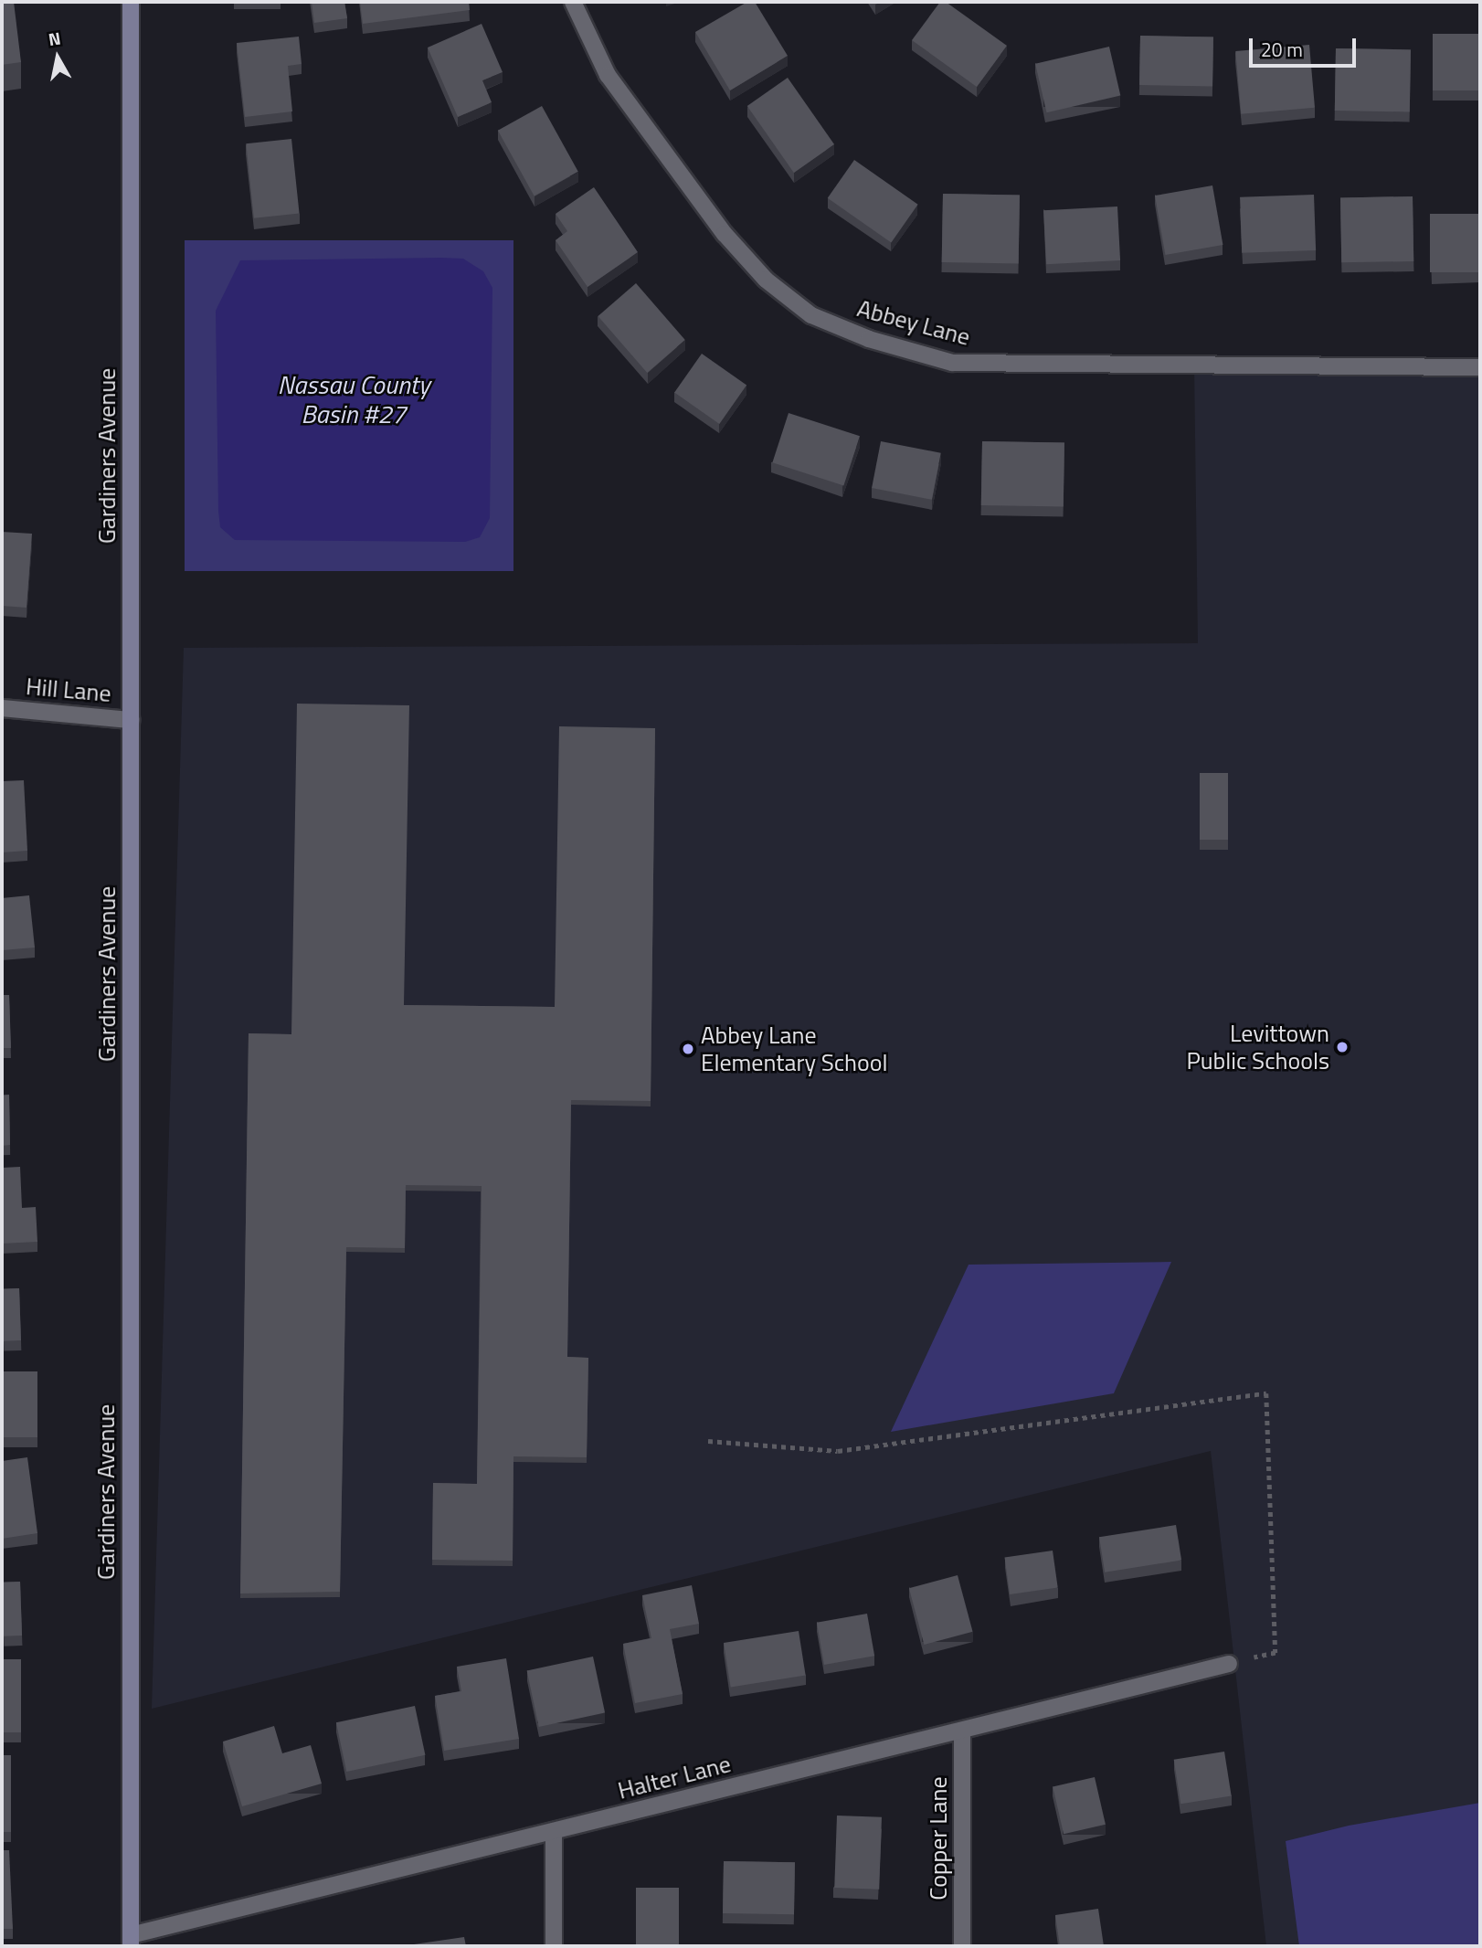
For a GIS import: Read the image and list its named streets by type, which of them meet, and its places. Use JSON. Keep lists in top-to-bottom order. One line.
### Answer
{"streets":{"main road":["Gardiners Avenue"],"street":["Abbey Lane","Hill Lane","Halter Lane","Copper Lane"]},"crossings":[["Gardiners Avenue","Hill Lane"],["Gardiners Avenue","Halter Lane"],["Halter Lane","Copper Lane"]],"water":["Nassau County Basin #27"],"places":["Levittown Public Schools","Abbey Lane Elementary School"],"scale_bar":"20 m","north":"top"}
